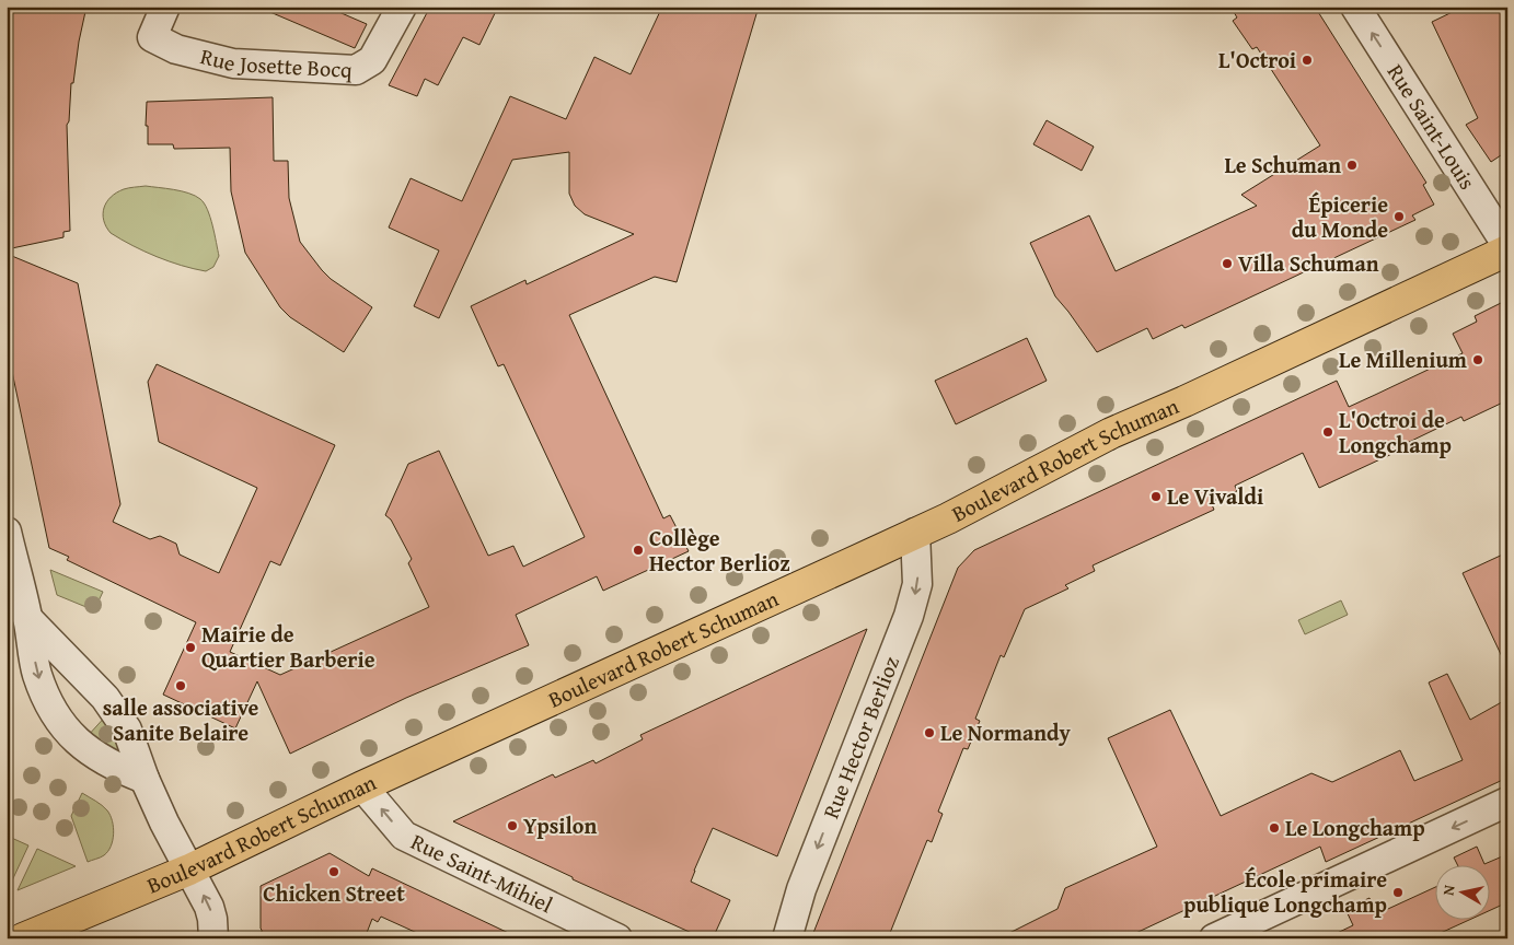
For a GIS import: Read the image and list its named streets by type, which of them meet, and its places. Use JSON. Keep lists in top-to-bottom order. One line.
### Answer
{"streets":{"main road":["Boulevard Robert Schuman"],"street":["Rue Josette Bocq","Rue Saint-Louis","Rue Hector Berlioz","Rue Saint-Mihiel"]},"crossings":[["Boulevard Robert Schuman","Rue Hector Berlioz"],["Boulevard Robert Schuman","Rue Saint-Mihiel"]],"one_way":["Rue Saint-Louis","Rue Hector Berlioz","Rue Saint-Mihiel"],"places":["L'Octroi","Le Schuman","Épicerie du Monde","Villa Schuman","Le Millenium","L'Octroi de Longchamp","Le Vivaldi","Collège Hector Berlioz","Mairie de Quartier Barberie","salle associative Sanite Belaire","Le Normandy","Ypsilon","Le Longchamp","Chicken Street","École primaire publique Longchamp"],"north":"left"}
